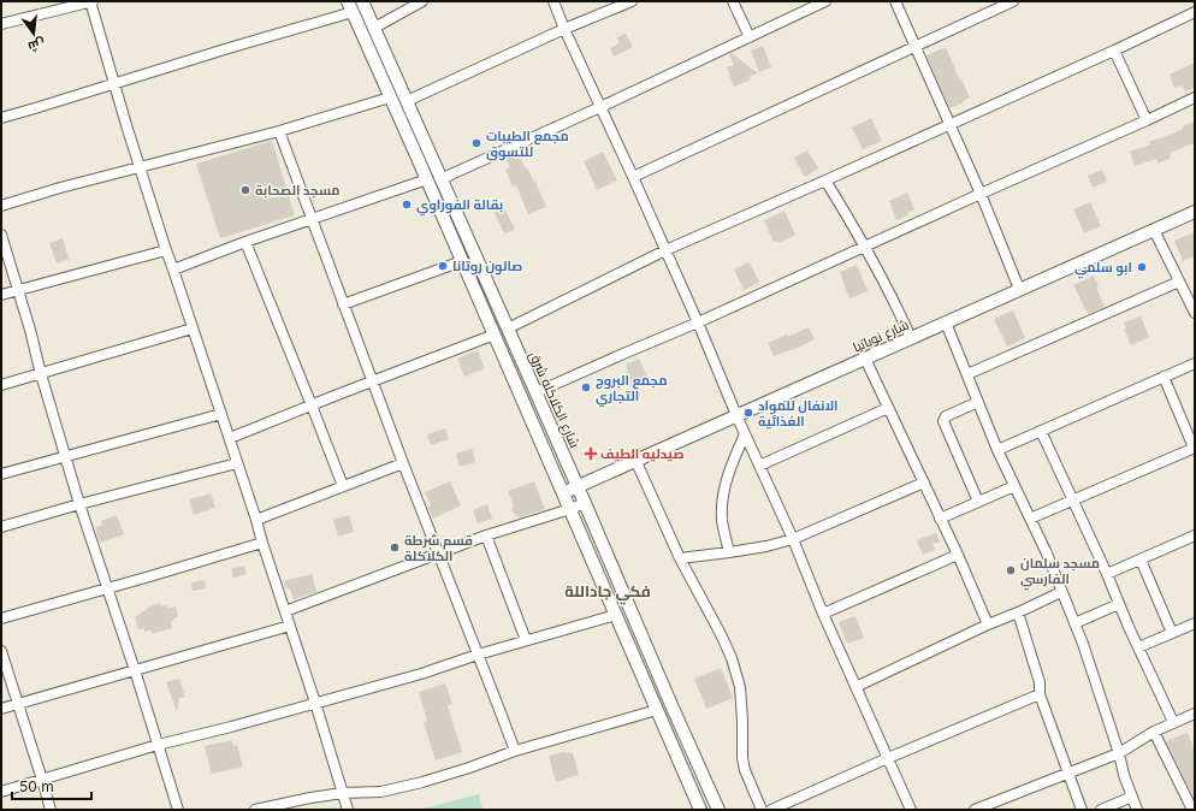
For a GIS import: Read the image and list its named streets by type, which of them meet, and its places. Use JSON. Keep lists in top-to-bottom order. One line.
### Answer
{"streets":{"street":["شارع نوباتيا","شارع الكلاكله شرق"]},"crossings":[["شارع نوباتيا","شارع الكلاكله شرق"]],"districts":["فكي جاداللة"],"places":{"other":["مجمع الطيبات للتسوق","مسجد الصحابة","بقالة الفوراوي","صالون روتانا","ابو سلمي","مجمع البروج التجاري","الانفال للمواد الغذائية","قسم شرطة الكلاكلة","مسجد سلمان الفارسي"],"health":["صيدليه الطيف"]},"scale_bar":"50 m","north":"bottom"}
